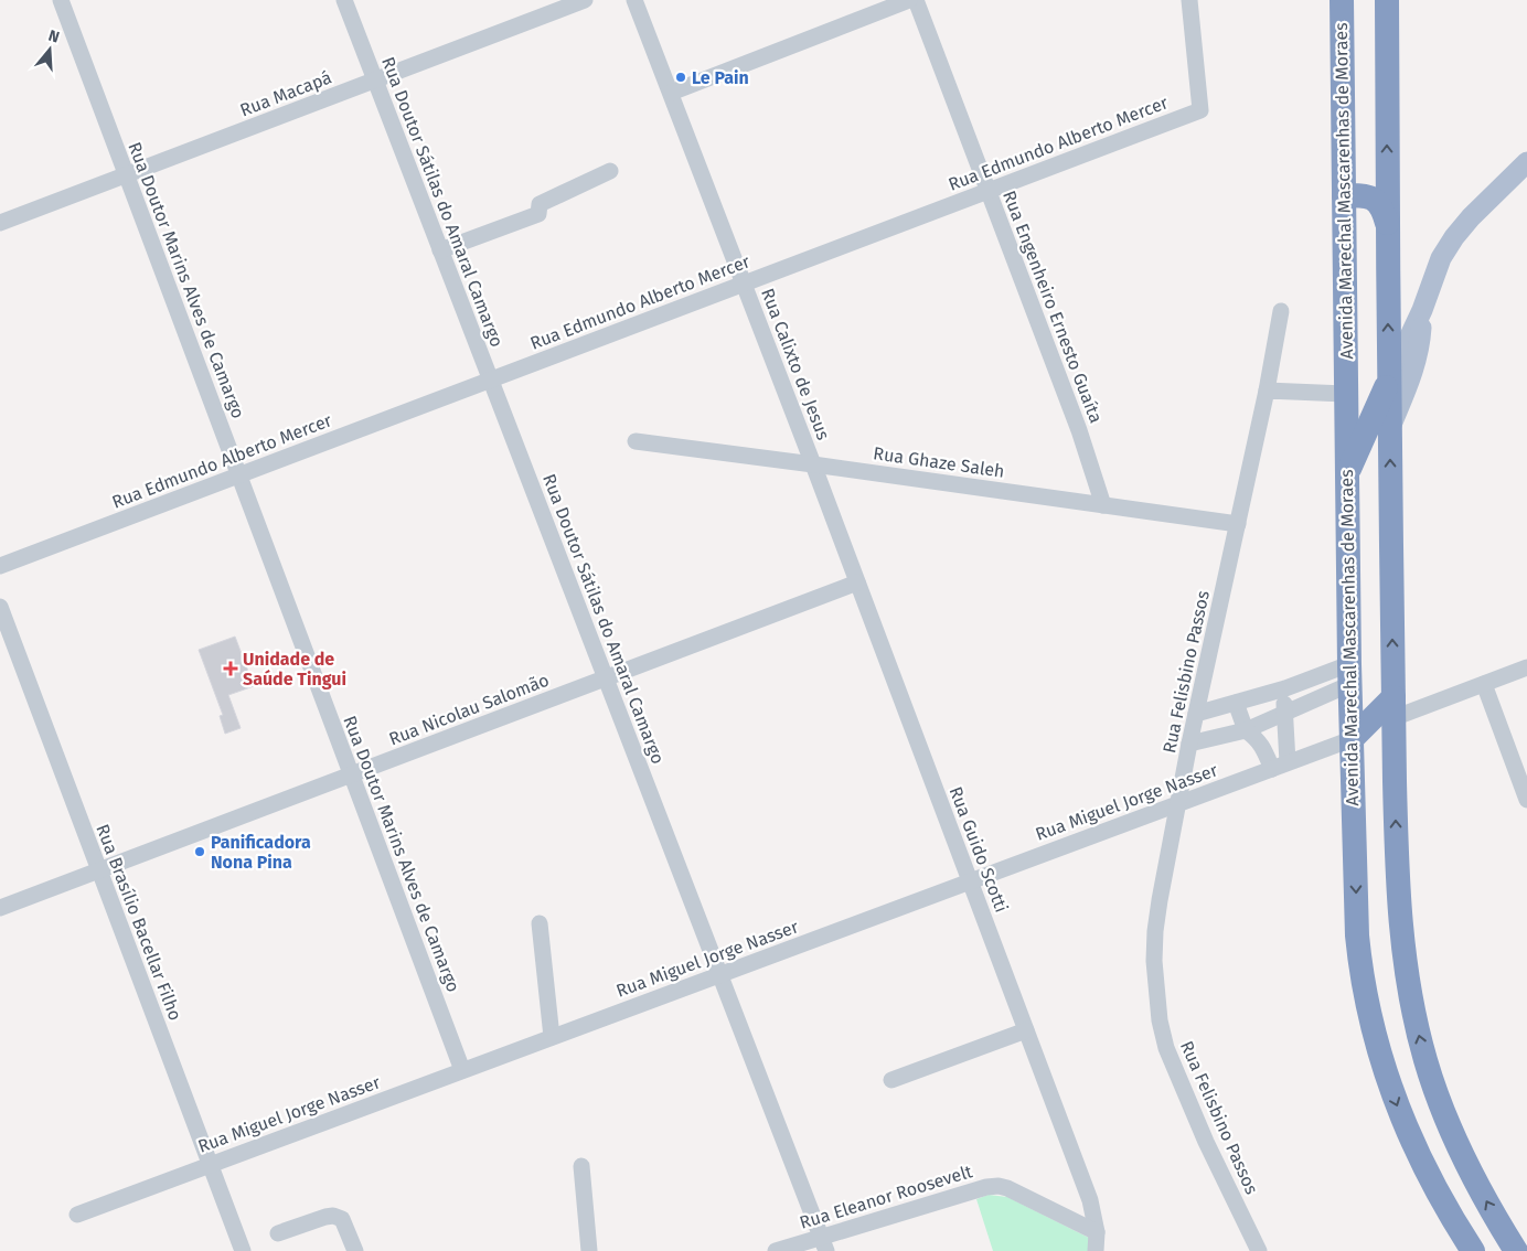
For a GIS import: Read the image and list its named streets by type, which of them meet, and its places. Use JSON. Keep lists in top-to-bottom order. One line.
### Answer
{"streets":{"highway":["Avenida Marechal Mascarenhas de Moraes"],"street":["Rua Macapá","Rua Edmundo Alberto Mercer","Rua Doutor Sátilas do Amaral Camargo","Rua Doutor Marins Alves de Camargo","Rua Engenheiro Ernesto Guaíta","Rua Calixto de Jesus","Rua Ghaze Saleh","Rua Felisbino Passos","Rua Nicolau Salomão","Rua Miguel Jorge Nasser","Rua Guido Scotti","Rua Brasílio Bacellar Filho","Rua Eleanor Roosevelt"]},"crossings":[["Rua Macapá","Rua Doutor Sátilas do Amaral Camargo"],["Rua Macapá","Rua Doutor Marins Alves de Camargo"],["Rua Edmundo Alberto Mercer","Rua Doutor Sátilas do Amaral Camargo"],["Rua Edmundo Alberto Mercer","Rua Doutor Marins Alves de Camargo"],["Rua Edmundo Alberto Mercer","Rua Engenheiro Ernesto Guaíta"],["Rua Edmundo Alberto Mercer","Rua Calixto de Jesus"],["Avenida Marechal Mascarenhas de Moraes","Rua Miguel Jorge Nasser"],["Rua Doutor Sátilas do Amaral Camargo","Rua Nicolau Salomão"],["Rua Doutor Sátilas do Amaral Camargo","Rua Miguel Jorge Nasser"],["Rua Doutor Sátilas do Amaral Camargo","Rua Eleanor Roosevelt"],["Rua Doutor Marins Alves de Camargo","Rua Nicolau Salomão"],["Rua Doutor Marins Alves de Camargo","Rua Miguel Jorge Nasser"],["Rua Engenheiro Ernesto Guaíta","Rua Ghaze Saleh"],["Rua Calixto de Jesus","Rua Ghaze Saleh"],["Rua Calixto de Jesus","Rua Guido Scotti"],["Rua Ghaze Saleh","Rua Felisbino Passos"],["Rua Ghaze Saleh","Rua Guido Scotti"],["Rua Felisbino Passos","Rua Miguel Jorge Nasser"],["Rua Nicolau Salomão","Rua Guido Scotti"],["Rua Nicolau Salomão","Rua Brasílio Bacellar Filho"],["Rua Miguel Jorge Nasser","Rua Guido Scotti"],["Rua Miguel Jorge Nasser","Rua Brasílio Bacellar Filho"],["Rua Guido Scotti","Rua Eleanor Roosevelt"]],"places":{"other":["Le Pain","Panificadora Nona Pina"],"health":["Unidade de Saúde Tingui"]},"north":"top"}
